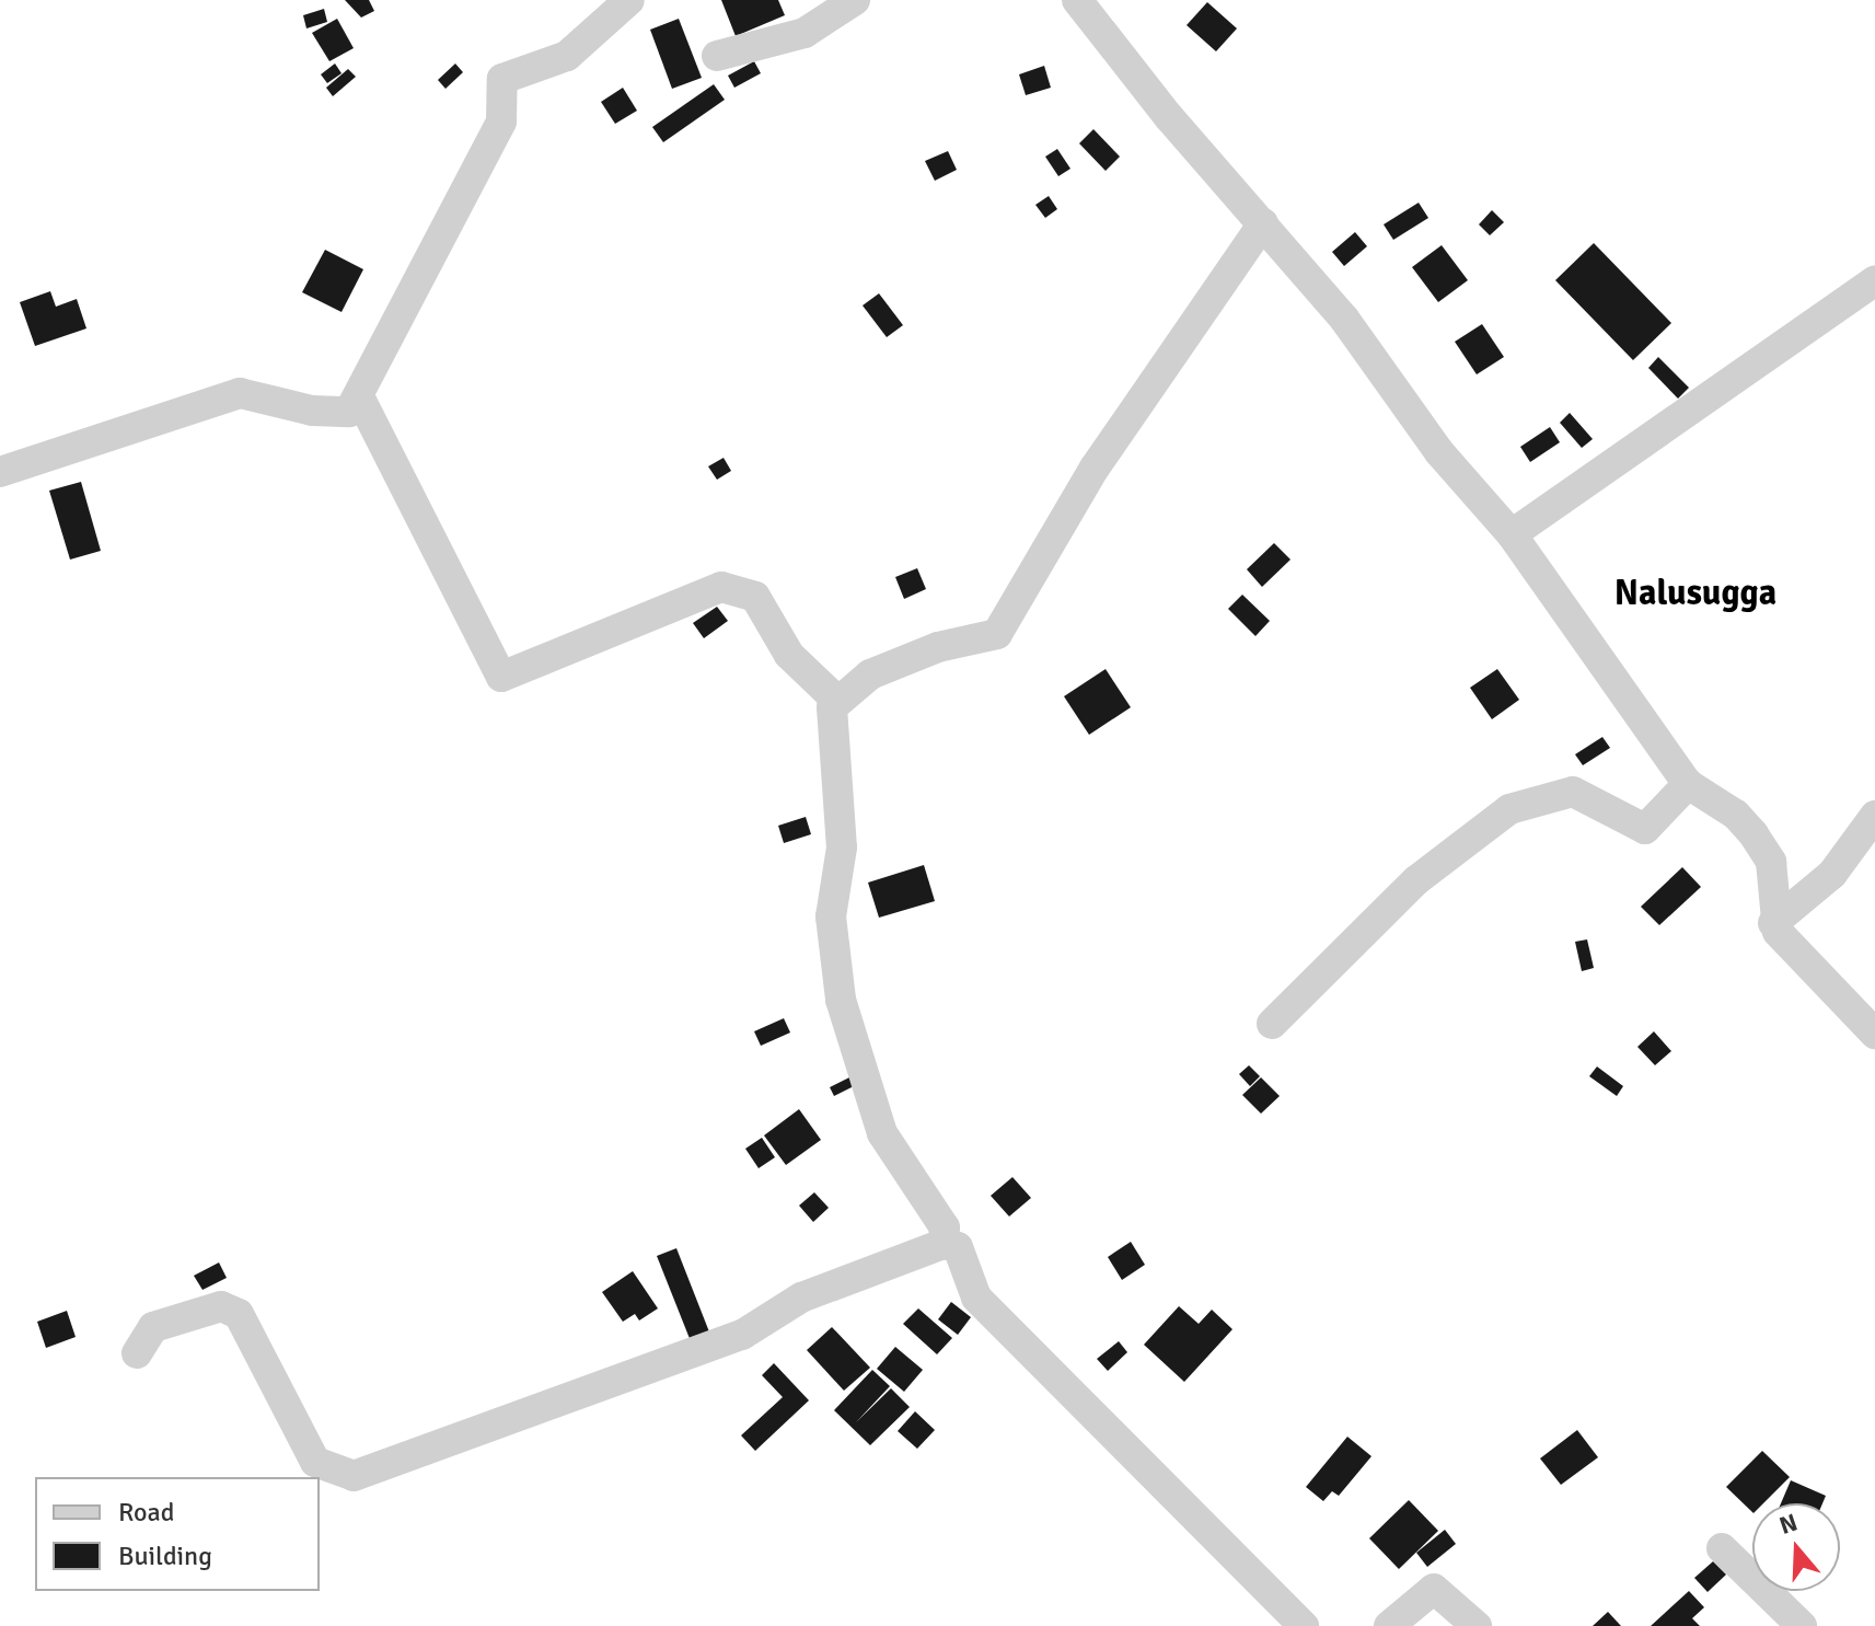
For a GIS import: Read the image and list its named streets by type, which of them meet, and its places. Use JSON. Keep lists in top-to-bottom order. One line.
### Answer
{"districts":["Nalusugga"],"legend":["Road","Building"],"north":"top"}
